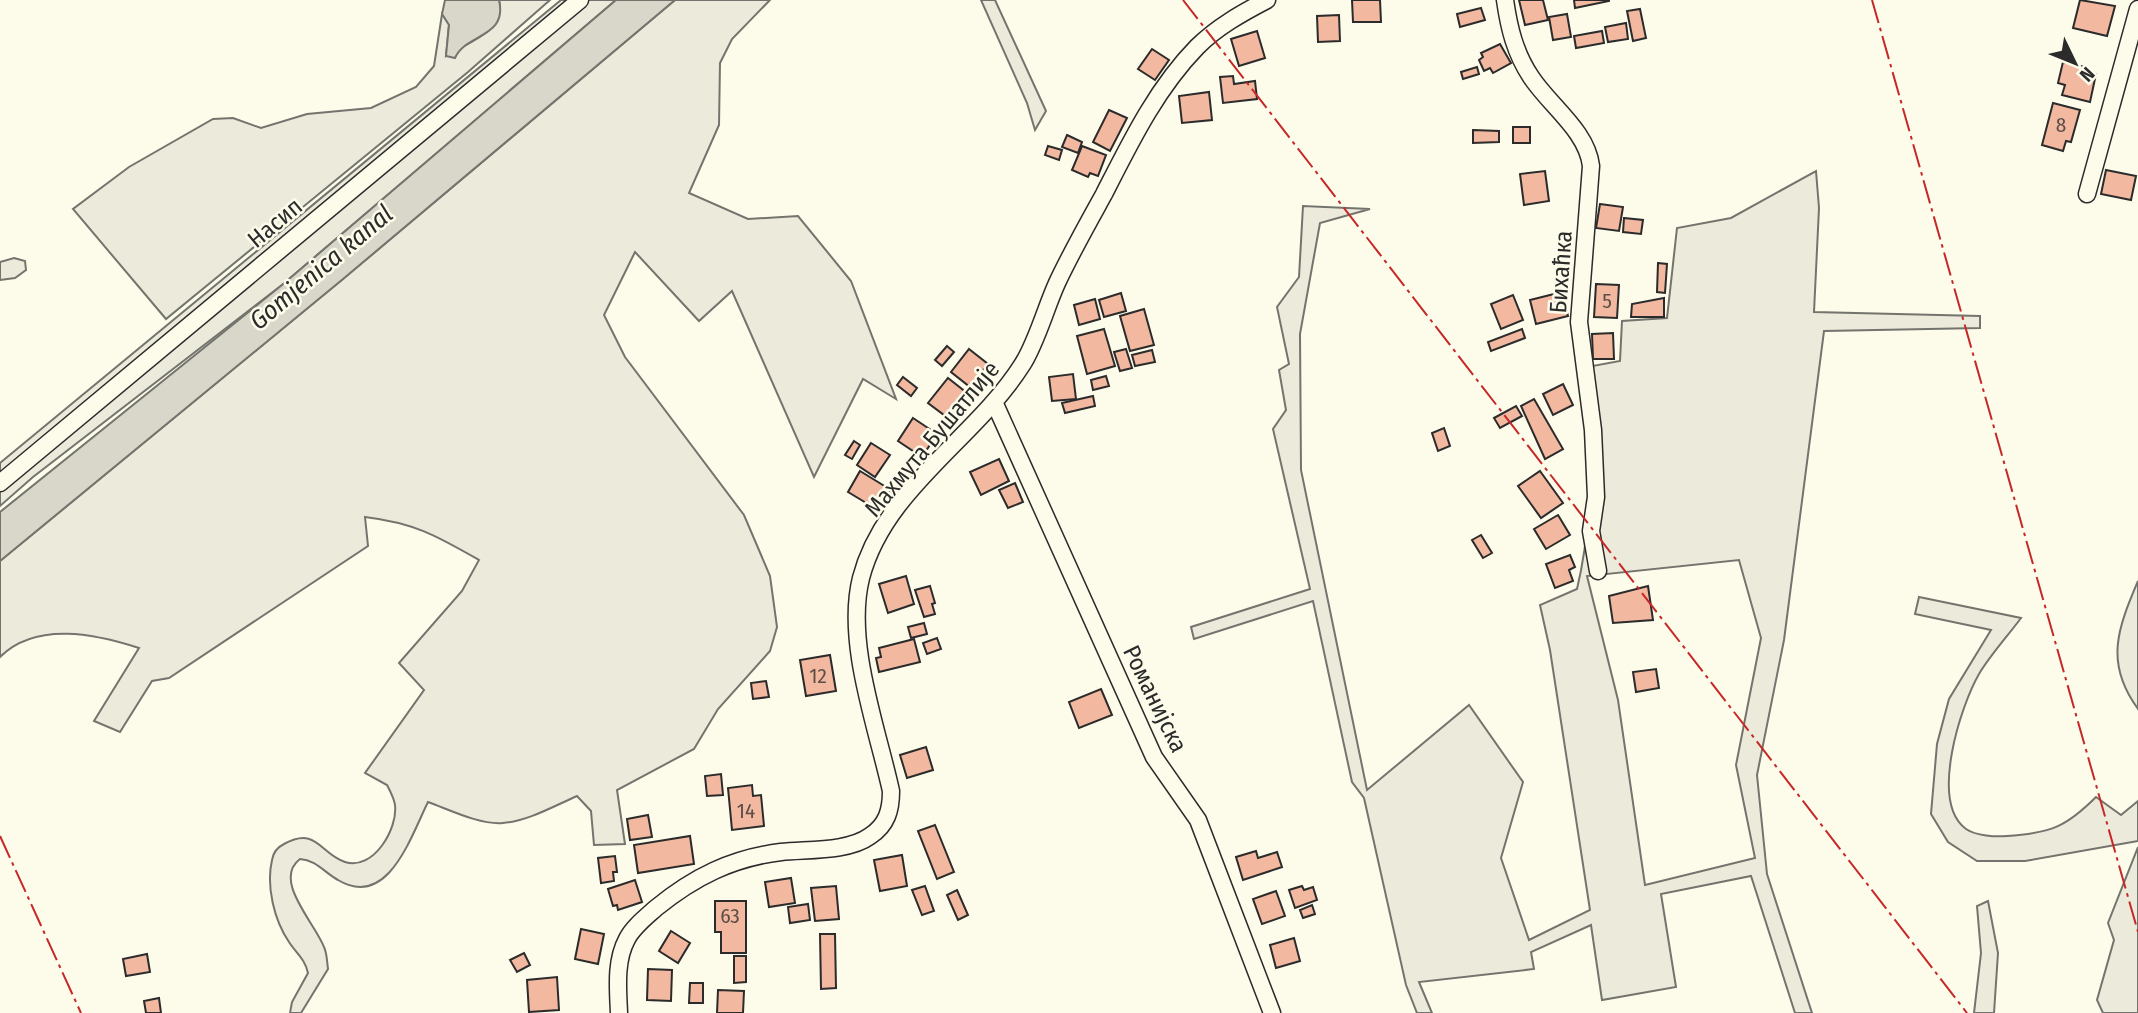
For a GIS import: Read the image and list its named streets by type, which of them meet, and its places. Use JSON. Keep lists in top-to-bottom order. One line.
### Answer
{"streets":{"street":["Насип","Бихаћка","Махмута Бушатлије","Романијска"]},"crossings":[["Махмута Бушатлије","Романијска"]],"water":["Gomjenica kanal"],"house_numbers":["8","5","12","14","63"],"north":"bottom right"}
